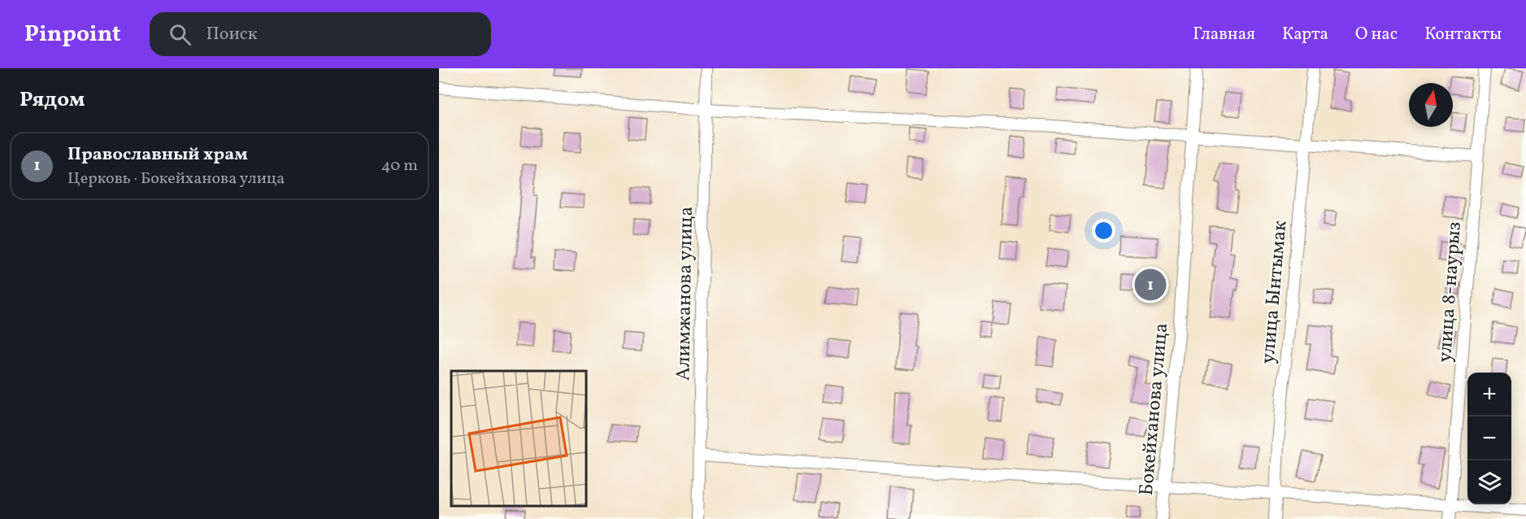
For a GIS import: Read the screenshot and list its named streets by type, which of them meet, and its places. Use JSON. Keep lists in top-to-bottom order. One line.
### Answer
{"streets":{"street":["улица Ынтымак","улица 8-наурыз","Алимжанова улица","Бокейханова улица"]},"north":"top","page":{"header":"Pinpoint","search":"Поиск","nav":["Главная","Карта","О нас","Контакты"],"heading":"Рядом","list":[{"mark":"1","name":"Православный храм","note":"Церковь · Бокейханова улица","value":"40 m"}],"pins":"1","map_buttons":["+","−"]}}
